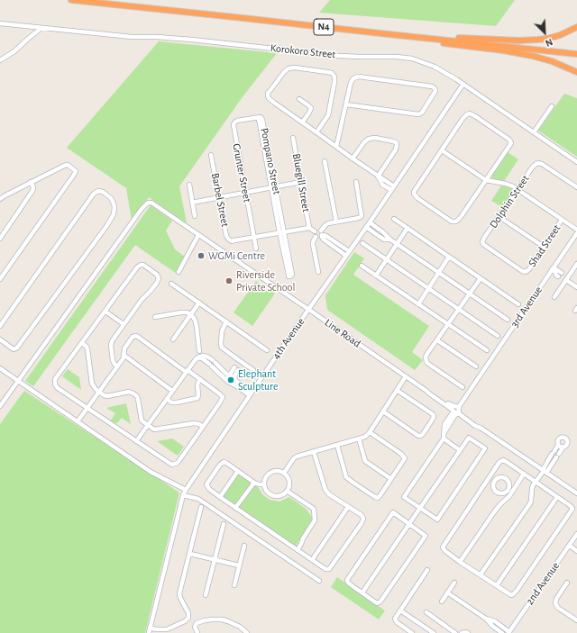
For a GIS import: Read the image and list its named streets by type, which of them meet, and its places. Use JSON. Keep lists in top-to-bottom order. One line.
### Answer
{"streets":{"highway":["N4"],"street":["Korokoro Street","Pompano Street","Grunter Street","Bluegill Street","Barbel Street","Dolphin Street","Shad Street","3rd Avenue","Line Road","4th Avenue","2nd Avenue"]},"crossings":[["Korokoro Street","4th Avenue"],["Pompano Street","Grunter Street"],["Grunter Street","Barbel Street"],["Dolphin Street","Shad Street"],["3rd Avenue","Line Road"],["Line Road","4th Avenue"]],"places":["WGMi Centre","Riverside Private School","Elephant Sculpture"],"north":"bottom right"}
